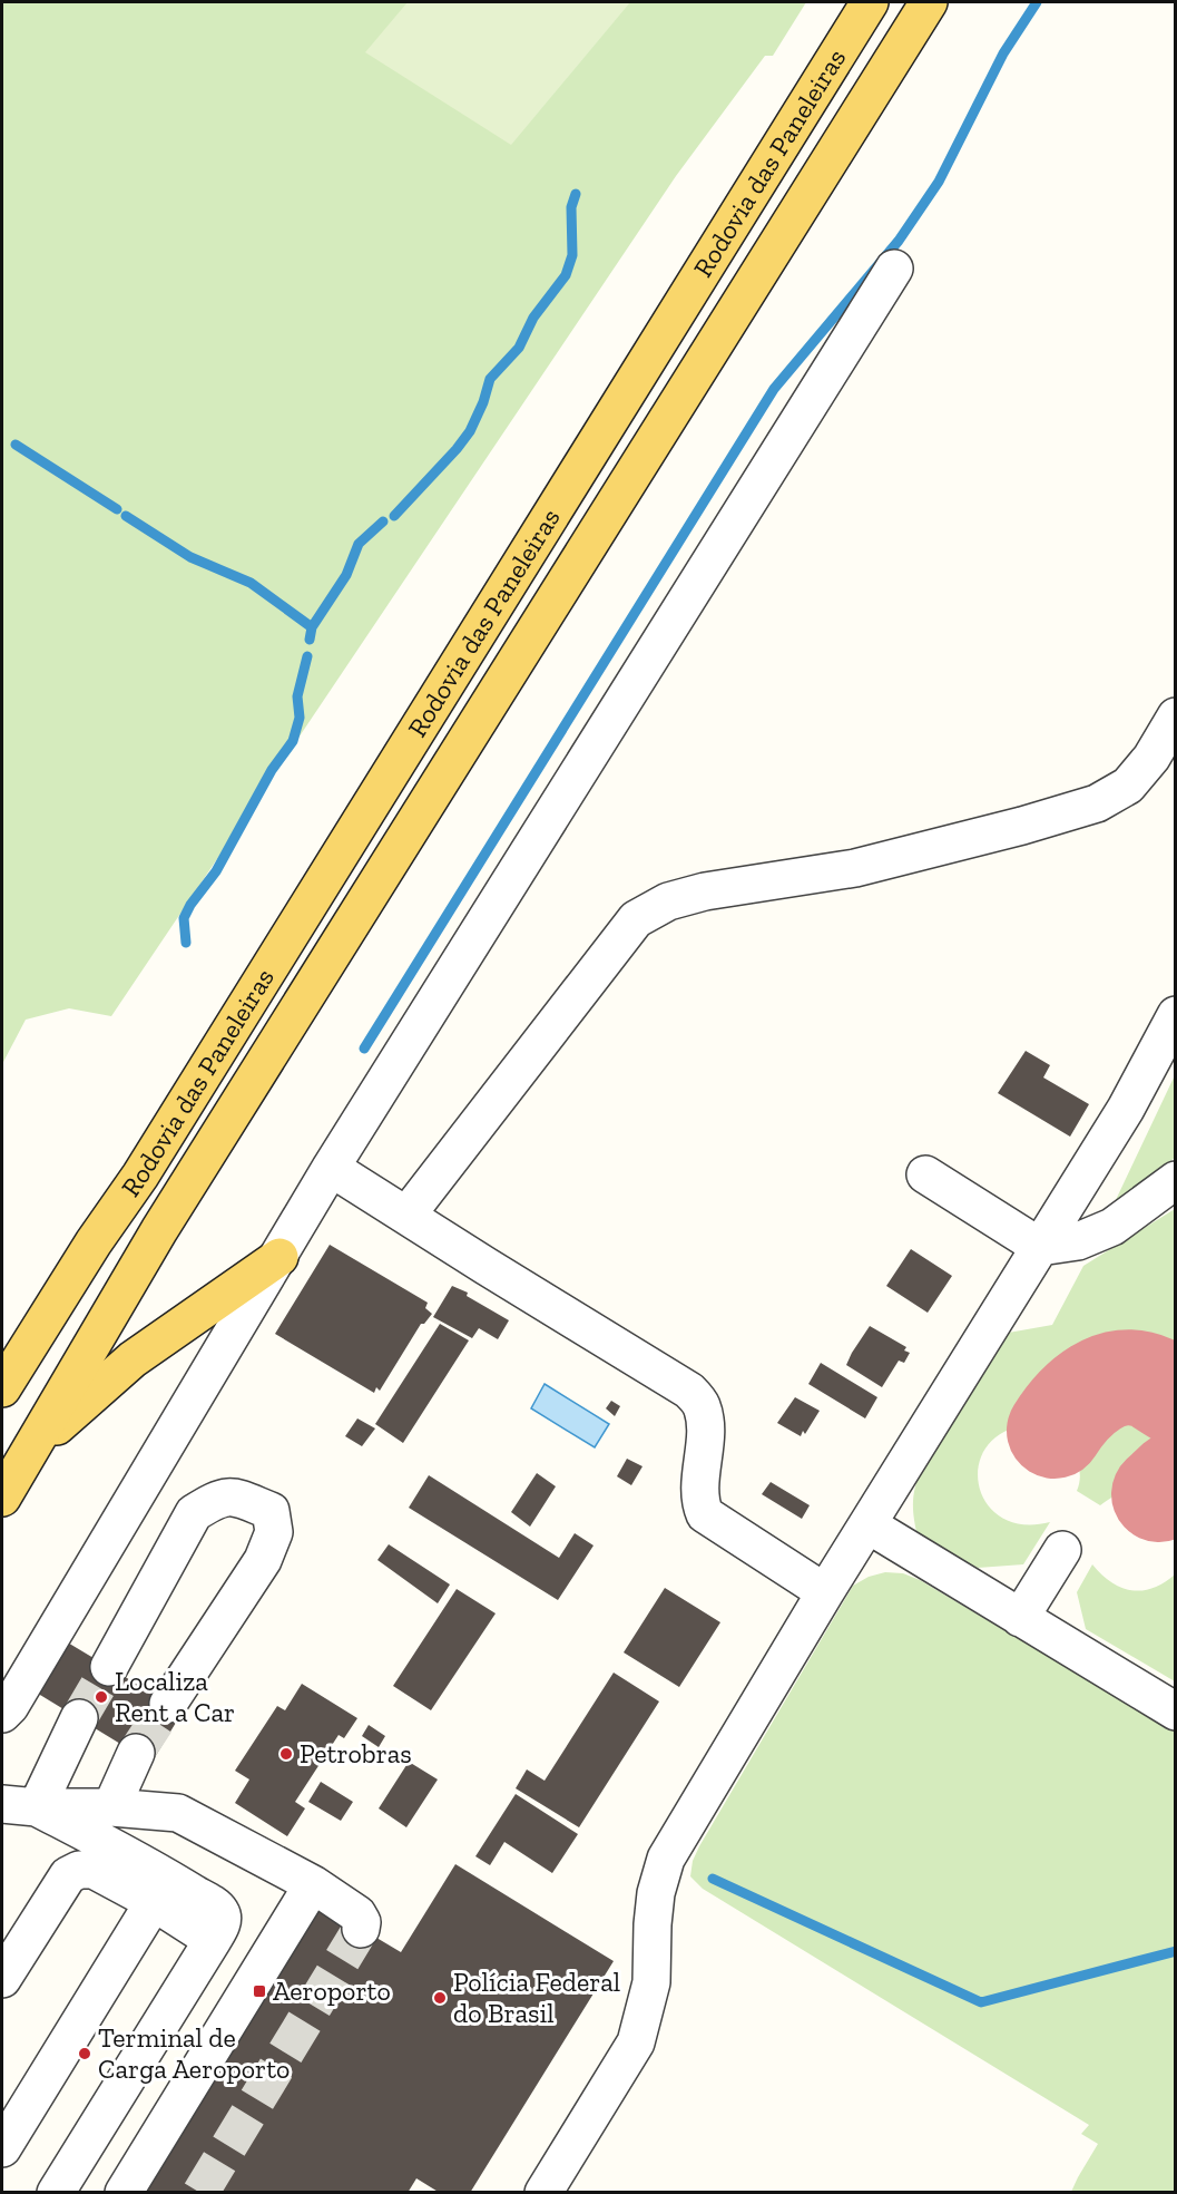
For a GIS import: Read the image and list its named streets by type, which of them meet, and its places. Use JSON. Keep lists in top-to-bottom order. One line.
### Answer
{"streets":{"main road":["Rodovia das Paneleiras"]},"places":{"other":["Localiza Rent a Car","Petrobras","Polícia Federal do Brasil","Terminal de Carga Aeroporto"],"transit":["Aeroporto"]}}
